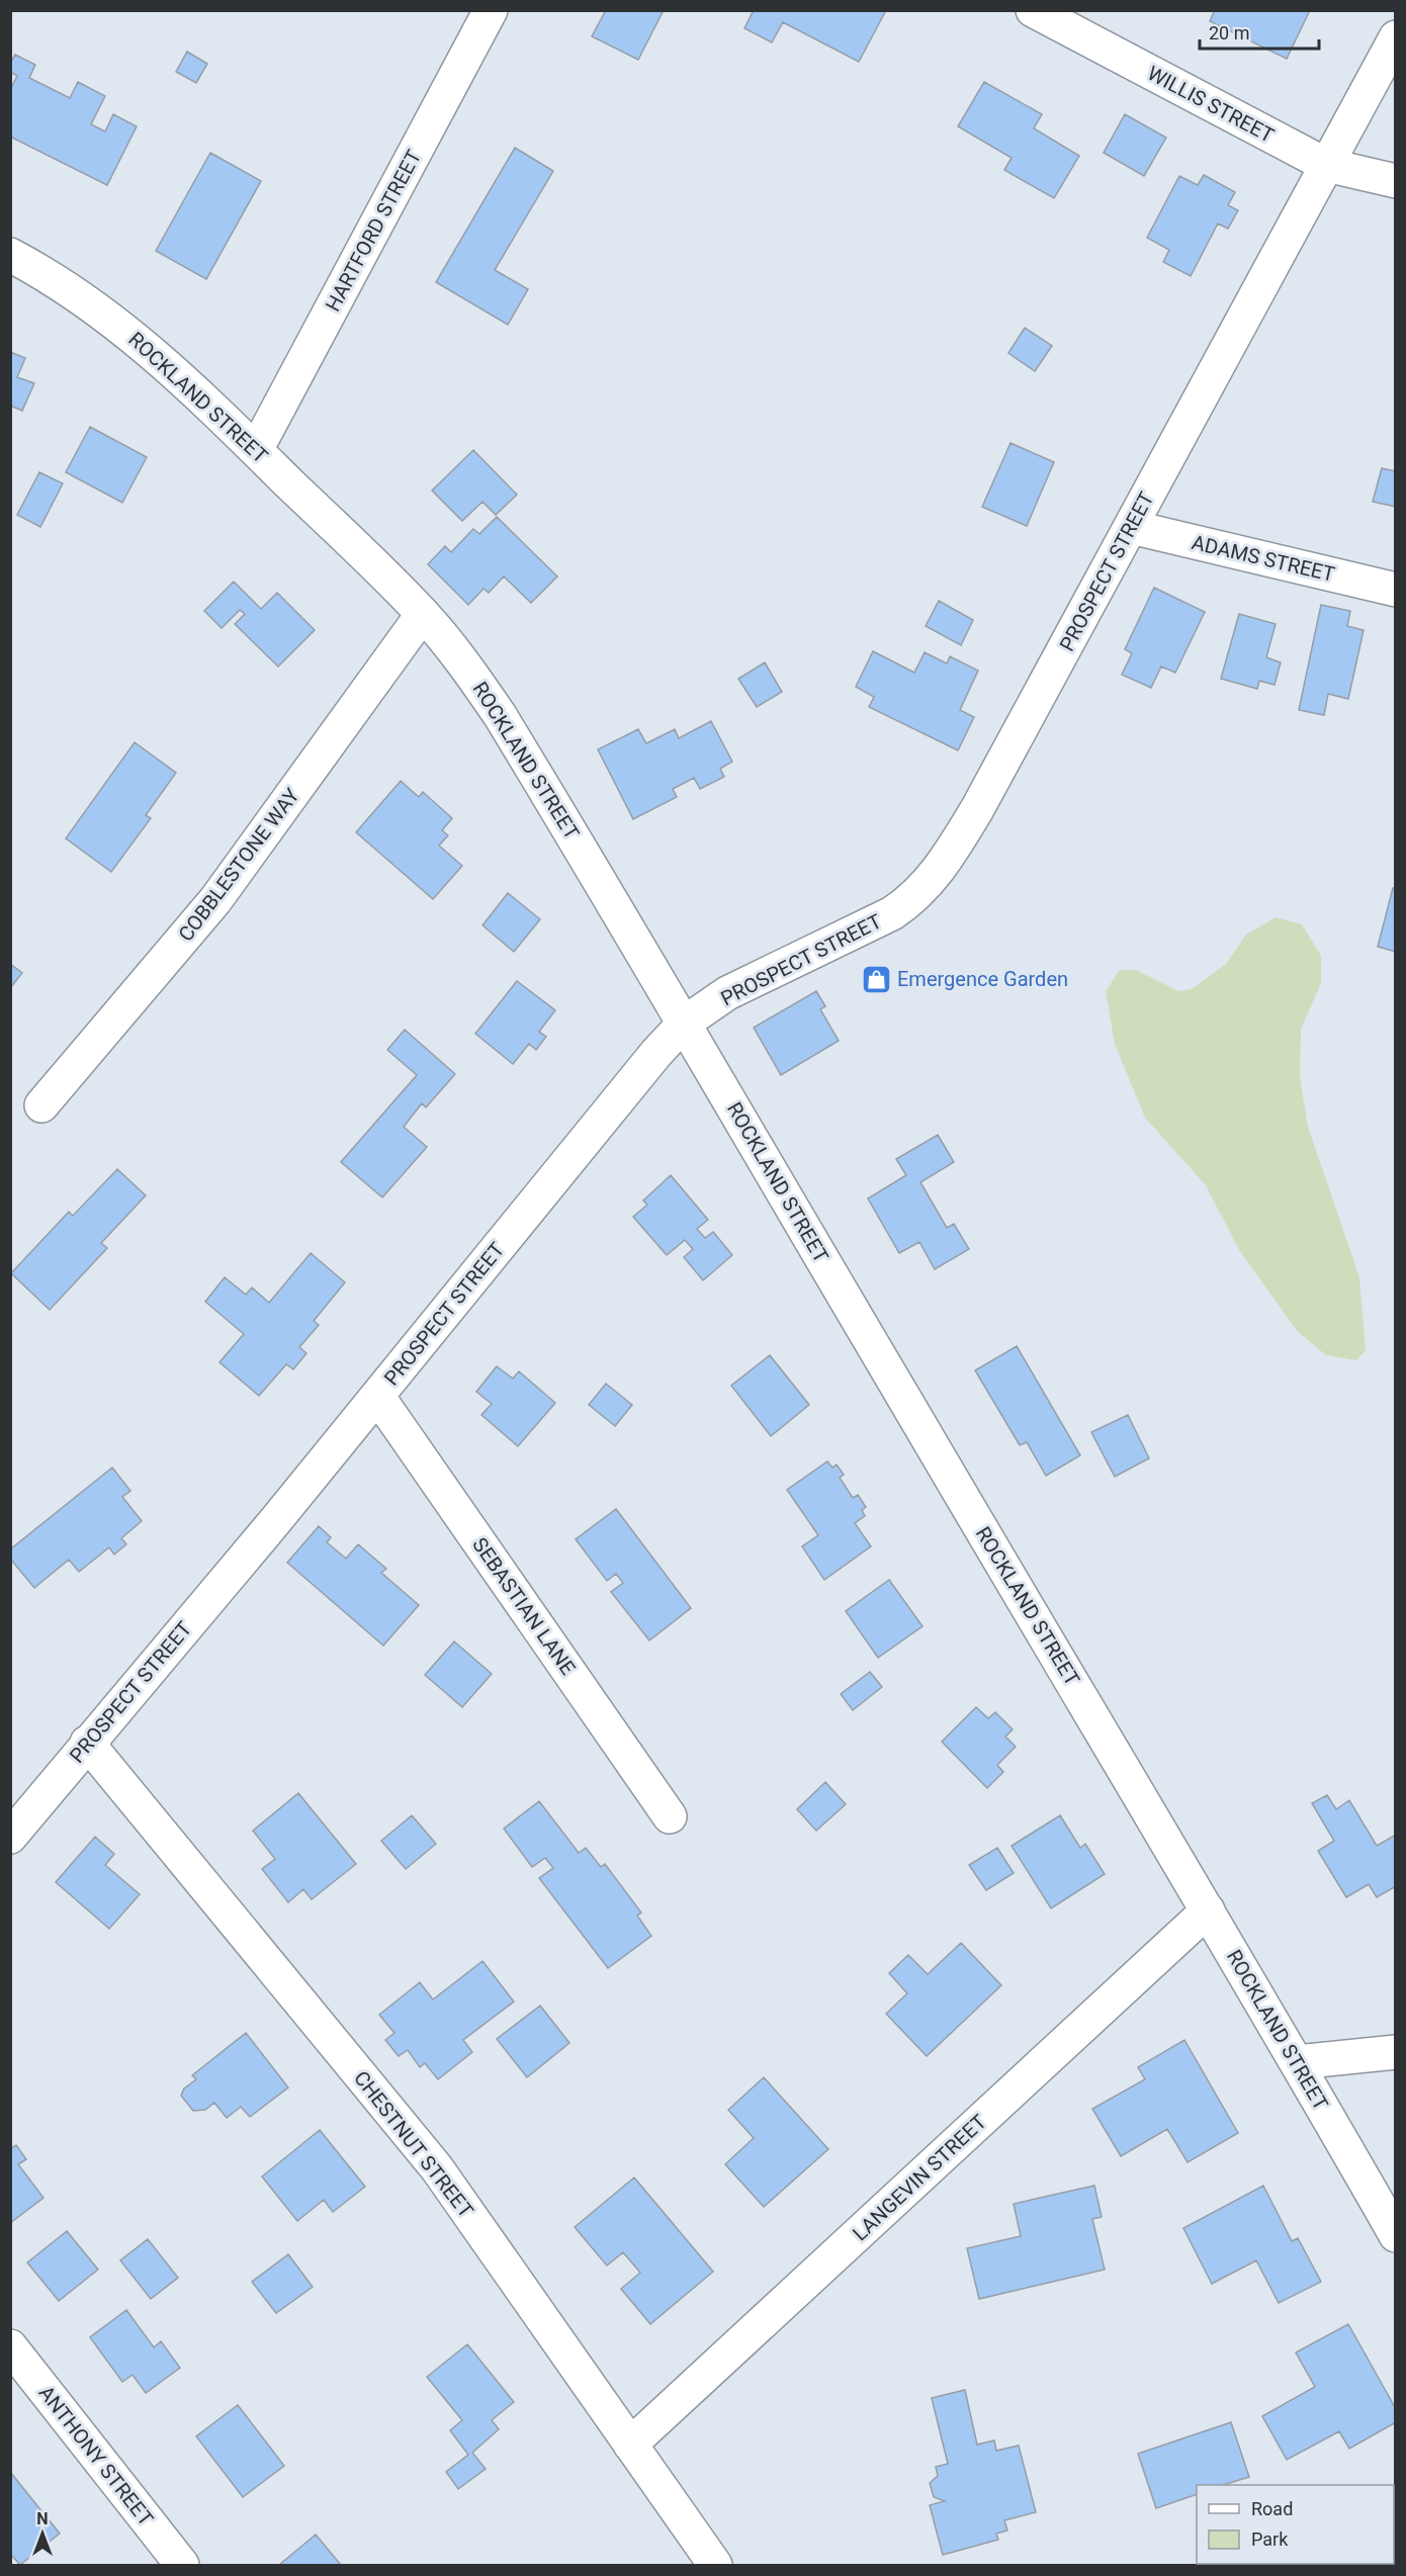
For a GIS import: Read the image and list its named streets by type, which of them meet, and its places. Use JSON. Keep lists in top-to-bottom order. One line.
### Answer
{"streets":{"street":["WILLIS STREET","HARTFORD STREET","ROCKLAND STREET","ADAMS STREET","PROSPECT STREET","COBBLESTONE WAY","SEBASTIAN LANE","CHESTNUT STREET","LANGEVIN STREET","ANTHONY STREET"]},"crossings":[["WILLIS STREET","PROSPECT STREET"],["HARTFORD STREET","ROCKLAND STREET"],["ROCKLAND STREET","PROSPECT STREET"],["ROCKLAND STREET","COBBLESTONE WAY"],["ROCKLAND STREET","LANGEVIN STREET"],["ADAMS STREET","PROSPECT STREET"],["PROSPECT STREET","SEBASTIAN LANE"],["PROSPECT STREET","CHESTNUT STREET"],["CHESTNUT STREET","LANGEVIN STREET"]],"places":{"shop":["Emergence Garden"]},"legend":["Road","Park"],"scale_bar":"20 m","north":"top"}
